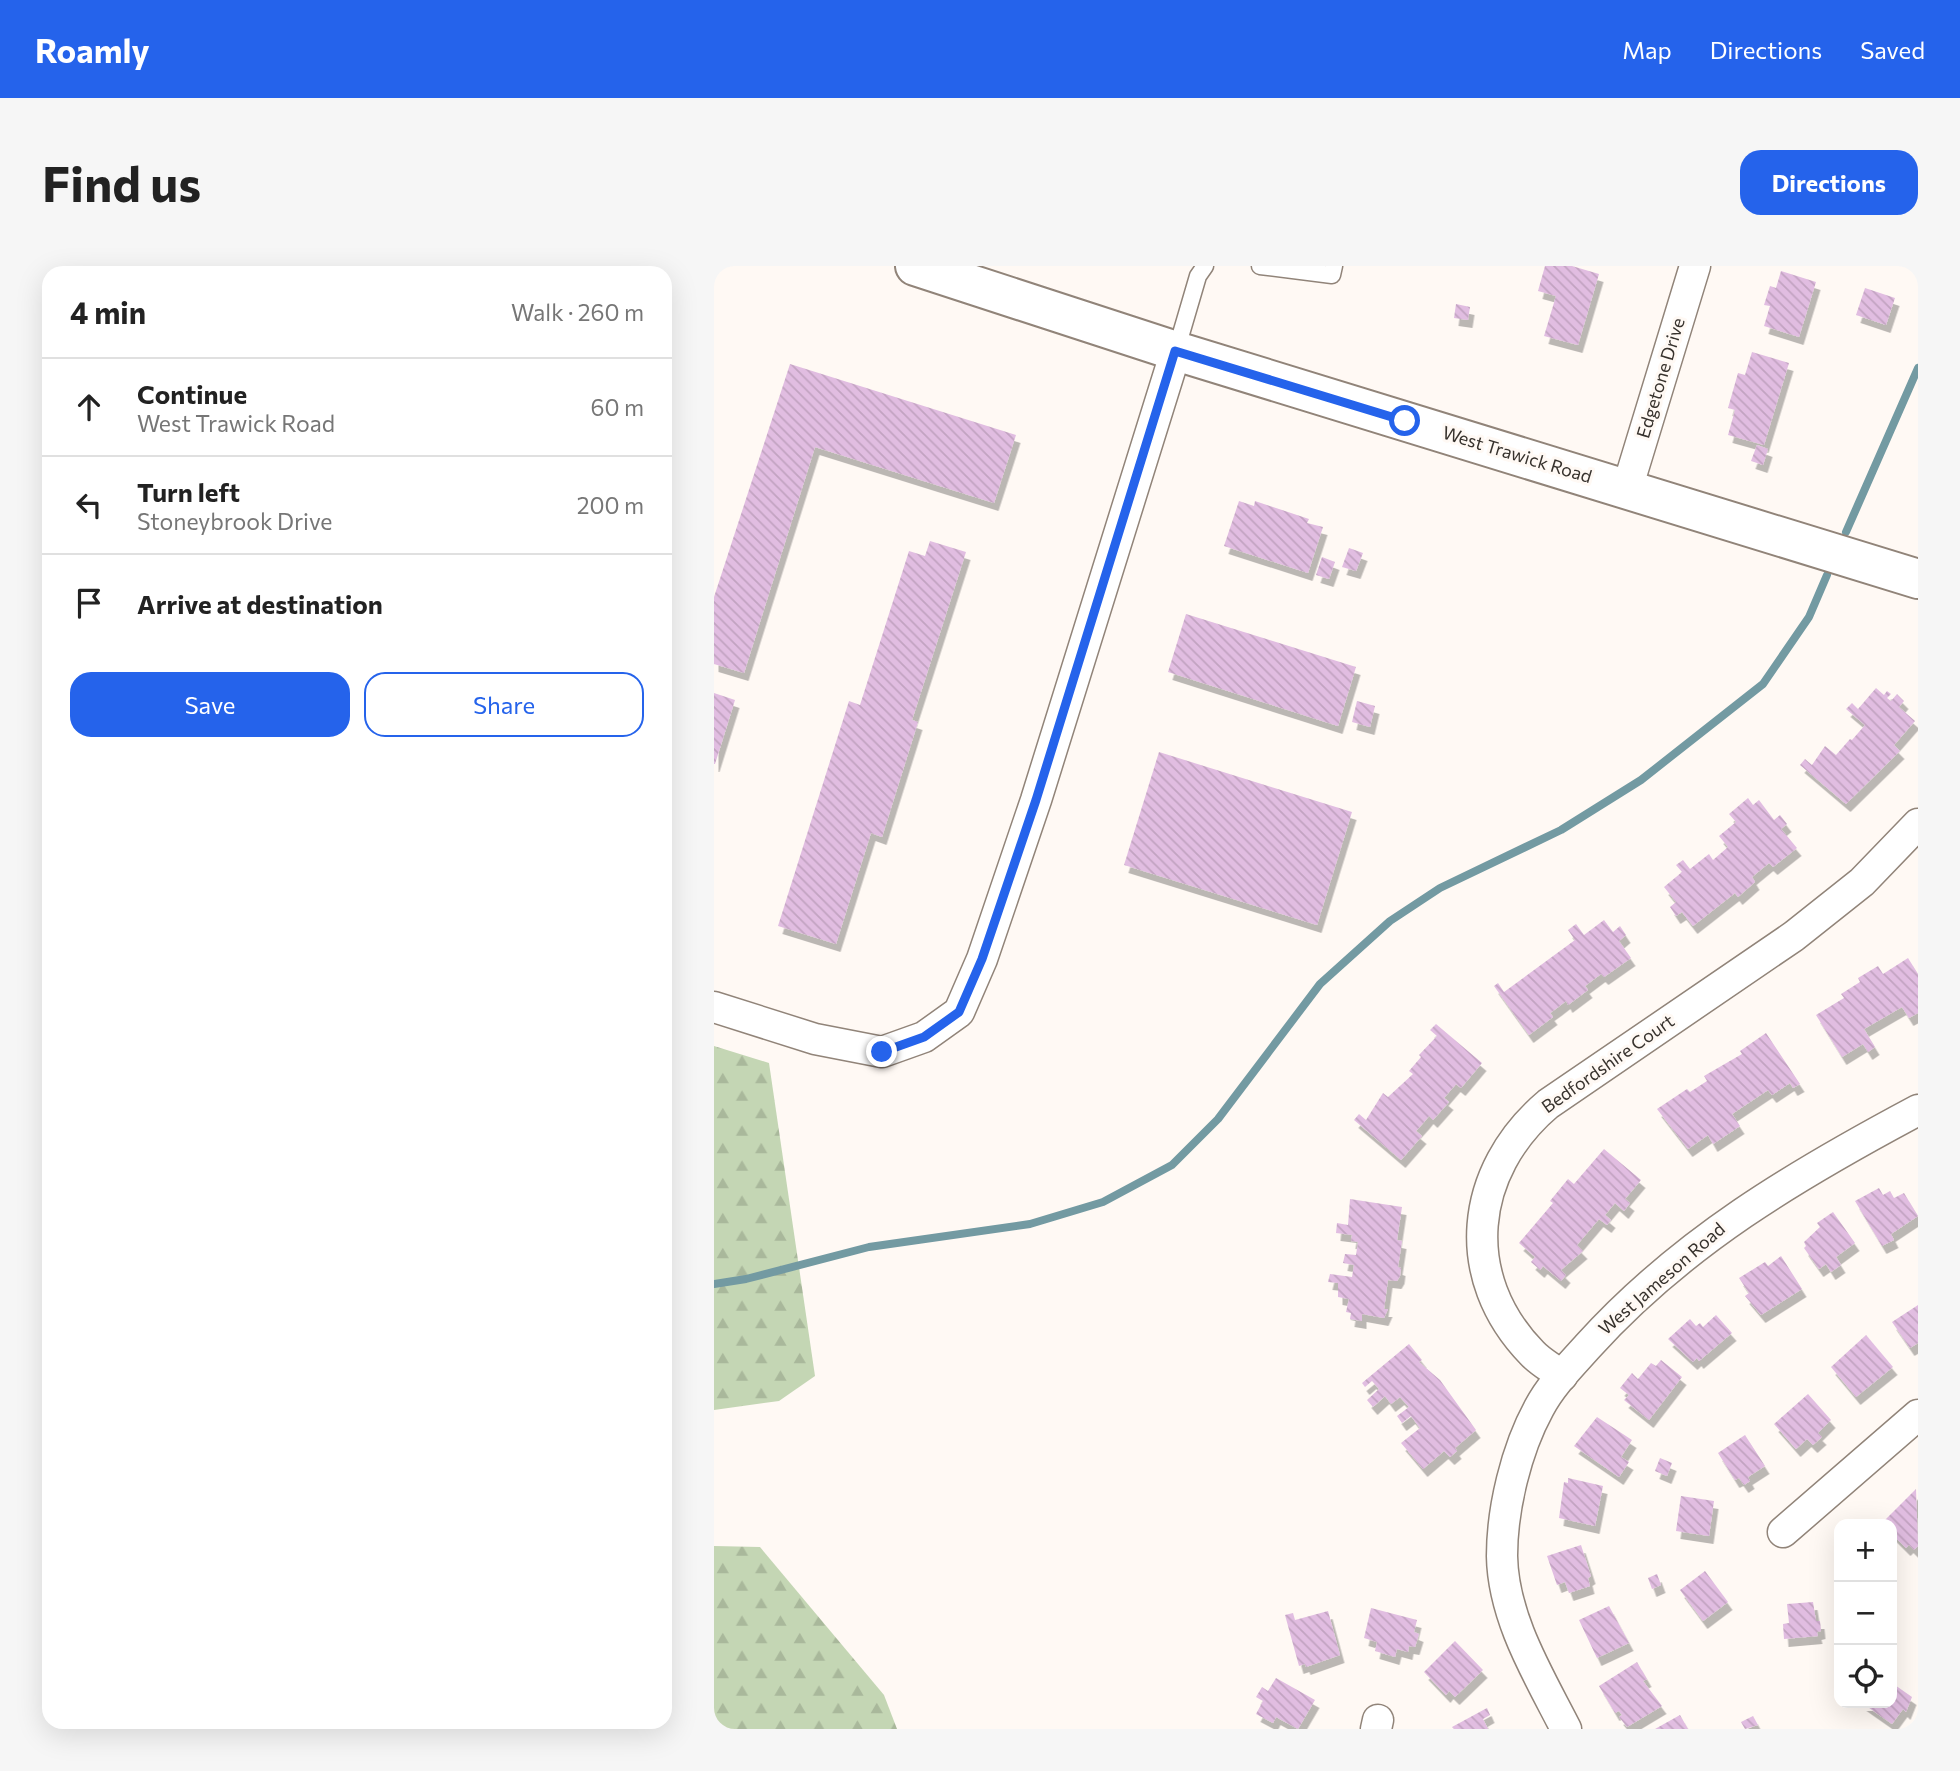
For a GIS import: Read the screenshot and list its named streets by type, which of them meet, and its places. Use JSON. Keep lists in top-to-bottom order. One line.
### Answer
{"streets":{"street":["Edgetone Drive","West Trawick Road","Bedfordshire Court","West Jameson Road"]},"crossings":[["Edgetone Drive","West Trawick Road"],["Bedfordshire Court","West Jameson Road"]],"page":{"header":"Roamly","nav":["Map","Directions","Saved"],"buttons":["Directions",["Save","Share"]],"title":"Find us","heading":["4 min","Walk · 260 m"],"list":[["Continue","West Trawick Road","60 m"],["Turn left","Stoneybrook Drive","200 m"],"Arrive at destination"],"map_buttons":["+","−"]}}
